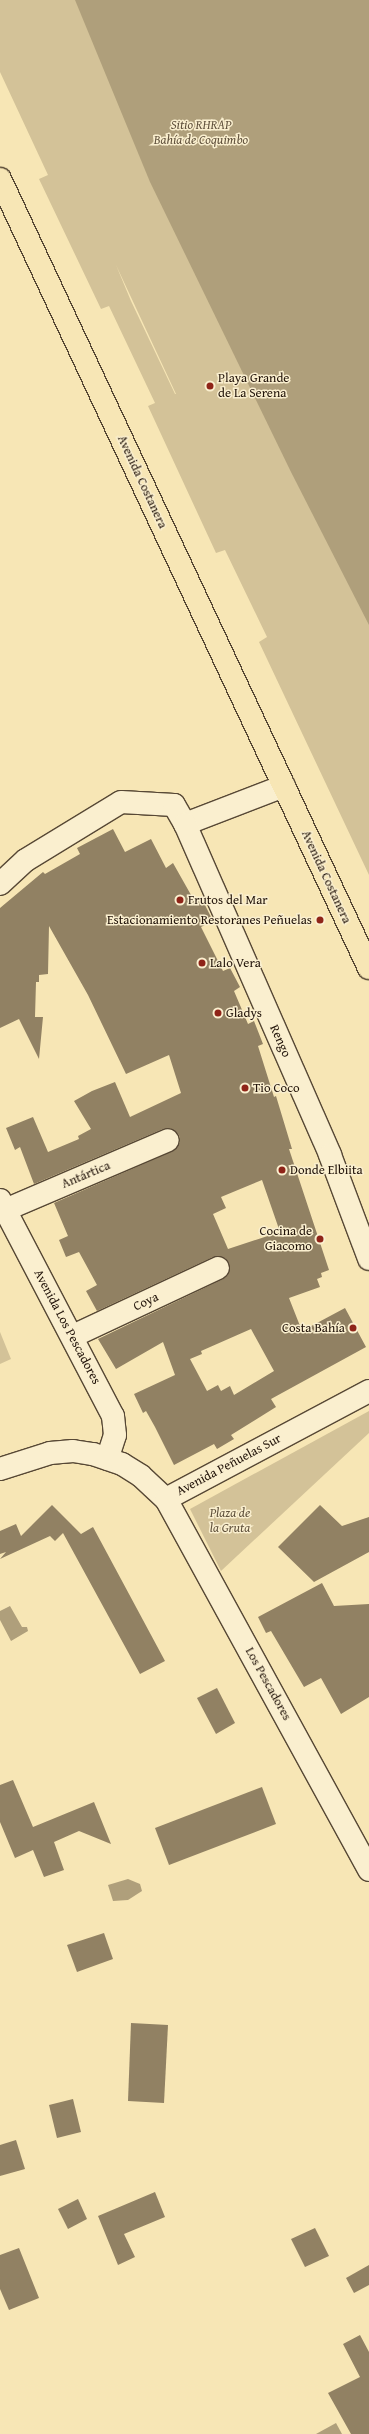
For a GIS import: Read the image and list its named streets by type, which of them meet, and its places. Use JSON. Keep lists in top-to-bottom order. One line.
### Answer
{"streets":{"main road":["Avenida Costanera"],"street":["Rengo","Antártica","Coya","Avenida Los Pescadores","Avenida Peñuelas Sur","Los Pescadores"]},"crossings":[["Antártica","Avenida Los Pescadores"],["Coya","Avenida Los Pescadores"],["Avenida Los Pescadores","Avenida Peñuelas Sur"],["Avenida Peñuelas Sur","Los Pescadores"]],"parks":["Sitio RHRAP Bahía de Coquimbo","Plaza de la Gruta"],"places":["Playa Grande de La Serena","Frutos del Mar","Estacionamiento Restoranes Peñuelas","Lalo Vera","Gladys","Tio Coco","Donde Elbiita","Cocina de Giacomo","Costa Bahía"]}
